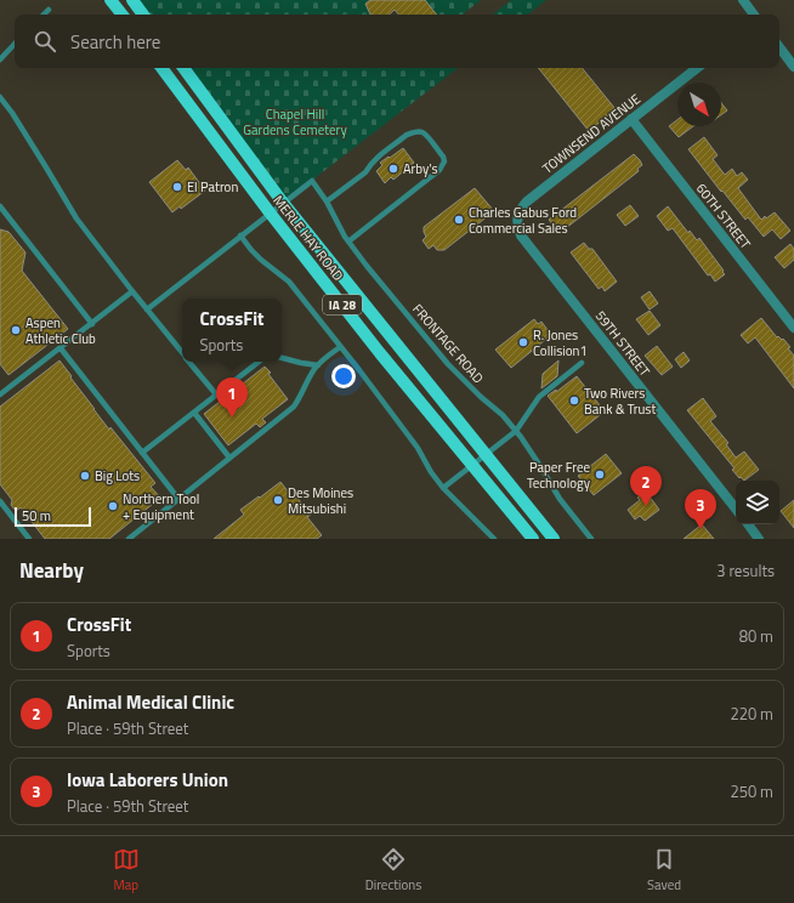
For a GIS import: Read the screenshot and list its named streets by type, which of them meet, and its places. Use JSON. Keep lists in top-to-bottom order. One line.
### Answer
{"streets":{"main road":["MERLE HAY ROAD","IA 28"],"street":["TOWNSEND AVENUE","60TH STREET","59TH STREET"],"lane":["FRONTAGE ROAD"]},"crossings":[["TOWNSEND AVENUE","60TH STREET"],["TOWNSEND AVENUE","59TH STREET"],["MERLE HAY ROAD","FRONTAGE ROAD"]],"parks":["Chapel Hill Gardens Cemetery"],"places":["Arby's","El Patron","Charles Gabus Ford Commercial Sales","Aspen Athletic Club","R. Jones Collision1","Two Rivers Bank & Trust","Paper Free Technology","Big Lots","Des Moines Mitsubishi","Northern Tool + Equipment"],"scale_bar":"50 m","north":"bottom right","page":{"search":"Search here","popup":["CrossFit","Sports"],"pins":["1","2","3"],"scale":"50 m","heading":["Nearby","3 results"],"list":[{"mark":"1","name":"CrossFit","note":"Sports","value":"80 m"},{"mark":"2","name":"Animal Medical Clinic","note":"Place · 59th Street","value":"220 m"},{"mark":"3","name":"Iowa Laborers Union","note":"Place · 59th Street","value":"250 m"}],"nav":["Map","Directions","Saved"]}}
